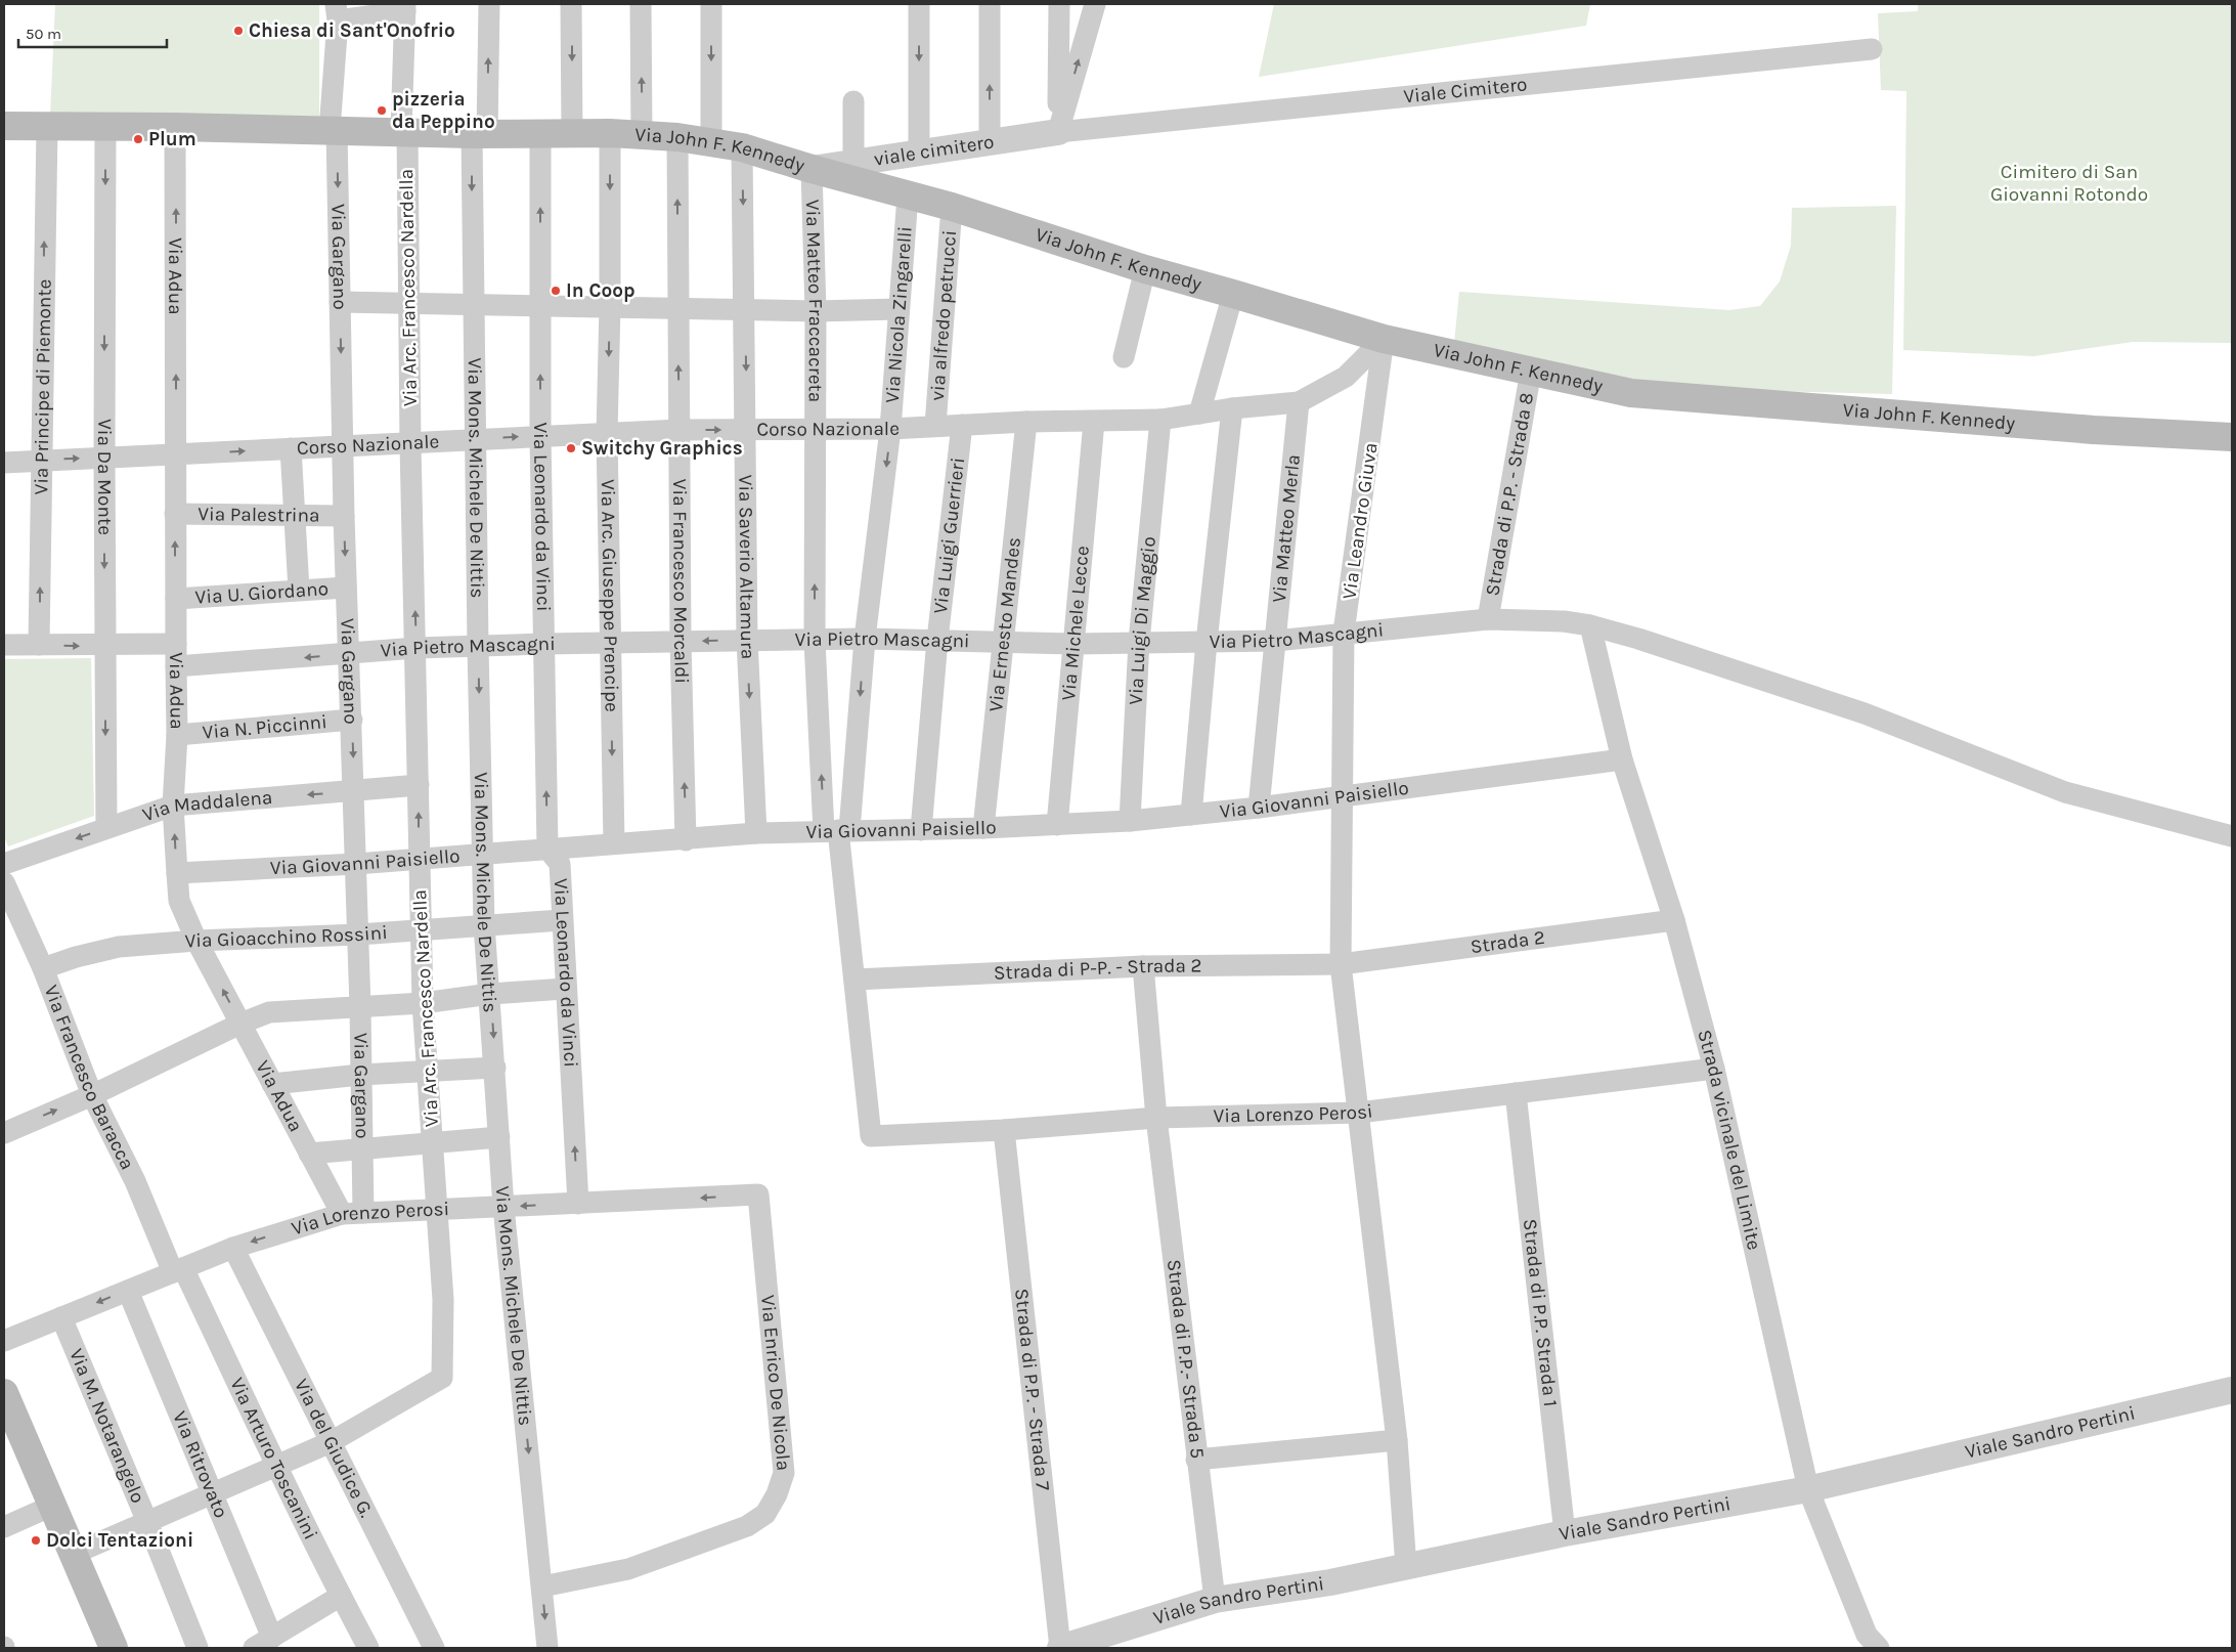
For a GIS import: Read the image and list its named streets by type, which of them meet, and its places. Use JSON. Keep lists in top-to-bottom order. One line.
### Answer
{"streets":{"main road":["Via John F. Kennedy"],"street":["Viale Cimitero","viale cimitero","Via Gargano","Via Adua","Via Arc. Francesco Nardella","Via Matteo Fraccacreta","Via Nicola Zingarelli","via alfredo petrucci","Via Principe di Piemonte","Corso Nazionale","Via Da Monte","Via Mons. Michele De Nittis","Strada di P.P. - Strada 8","Via Palestrina","Via Leonardo da Vinci","Via Leandro Giuva","Via Matteo Merla","Via Luigi Guerrieri","Via Saverio Altamura","Via Francesco Morcaldi","Via U. Giordano","Via Arc. Giuseppe Prencipe","Via Luigi Di Maggio","Via Michele Lecce","Via Ernesto Mandes","Via Pietro Mascagni","Via N. Piccinni","Via Giovanni Paisiello","Via Maddalena","Via Gioacchino Rossini","Strada 2","Strada di P-P. - Strada 2","Via Francesco Baracca","Via Lorenzo Perosi","Strada vicinale del Limite","Strada di P.P. Strada 1","Strada di P.P.- Strada 5","Via Enrico De Nicola","Strada di P.P. - Strada 7","Via M. Notarangelo","Viale Sandro Pertini","Via del Giudice G.","Via Arturo Toscanini","Via Ritrovato"]},"crossings":[["Viale Cimitero","viale cimitero"],["viale cimitero","Via John F. Kennedy"],["viale cimitero","Via Matteo Fraccacreta"],["Via John F. Kennedy","Via Gargano"],["Via John F. Kennedy","Via Adua"],["Via John F. Kennedy","Via Arc. Francesco Nardella"],["Via John F. Kennedy","Via Matteo Fraccacreta"],["Via John F. Kennedy","Via Nicola Zingarelli"],["Via John F. Kennedy","via alfredo petrucci"],["Via John F. Kennedy","Via Principe di Piemonte"],["Via John F. Kennedy","Corso Nazionale"],["Via John F. Kennedy","Via Da Monte"],["Via John F. Kennedy","Via Mons. Michele De Nittis"],["Via John F. Kennedy","Strada di P.P. - Strada 8"],["Via John F. Kennedy","Via Leonardo da Vinci"],["Via John F. Kennedy","Via Leandro Giuva"],["Via John F. Kennedy","Via Saverio Altamura"],["Via John F. Kennedy","Via Francesco Morcaldi"],["Via John F. Kennedy","Via Arc. Giuseppe Prencipe"],["Via Gargano","Corso Nazionale"],["Via Gargano","Via Palestrina"],["Via Gargano","Via U. Giordano"],["Via Gargano","Via Pietro Mascagni"],["Via Gargano","Via N. Piccinni"],["Via Gargano","Via Giovanni Paisiello"],["Via Gargano","Via Maddalena"],["Via Gargano","Via Gioacchino Rossini"],["Via Gargano","Via Lorenzo Perosi"],["Via Adua","Corso Nazionale"],["Via Adua","Via Palestrina"],["Via Adua","Via U. Giordano"],["Via Adua","Via Pietro Mascagni"],["Via Adua","Via N. Piccinni"],["Via Adua","Via Giovanni Paisiello"],["Via Adua","Via Maddalena"],["Via Adua","Via Gioacchino Rossini"],["Via Adua","Via Lorenzo Perosi"],["Via Arc. Francesco Nardella","Corso Nazionale"],["Via Arc. Francesco Nardella","Via Pietro Mascagni"],["Via Arc. Francesco Nardella","Via Giovanni Paisiello"],["Via Arc. Francesco Nardella","Via Maddalena"],["Via Arc. Francesco Nardella","Via Gioacchino Rossini"],["Via Arc. Francesco Nardella","Via Lorenzo Perosi"],["Via Arc. Francesco Nardella","Via del Giudice G."],["Via Matteo Fraccacreta","Via Nicola Zingarelli"],["Via Matteo Fraccacreta","Corso Nazionale"],["Via Matteo Fraccacreta","Via Pietro Mascagni"],["Via Matteo Fraccacreta","Via Giovanni Paisiello"],["Via Nicola Zingarelli","Corso Nazionale"],["Via Nicola Zingarelli","Via Pietro Mascagni"],["Via Nicola Zingarelli","Via Giovanni Paisiello"],["via alfredo petrucci","Corso Nazionale"],["Via Principe di Piemonte","Corso Nazionale"],["Corso Nazionale","Via Da Monte"],["Corso Nazionale","Via Mons. Michele De Nittis"],["Corso Nazionale","Via Leonardo da Vinci"],["Corso Nazionale","Via Leandro Giuva"],["Corso Nazionale","Via Matteo Merla"],["Corso Nazionale","Via Luigi Guerrieri"],["Corso Nazionale","Via Saverio Altamura"],["Corso Nazionale","Via Francesco Morcaldi"],["Corso Nazionale","Via Arc. Giuseppe Prencipe"],["Corso Nazionale","Via Luigi Di Maggio"],["Corso Nazionale","Via Michele Lecce"],["Corso Nazionale","Via Ernesto Mandes"],["Via Da Monte","Via Maddalena"],["Via Mons. Michele De Nittis","Via Pietro Mascagni"],["Via Mons. Michele De Nittis","Via Giovanni Paisiello"],["Via Mons. Michele De Nittis","Via Gioacchino Rossini"],["Via Mons. Michele De Nittis","Via Lorenzo Perosi"],["Via Mons. Michele De Nittis","Via Enrico De Nicola"],["Strada di P.P. - Strada 8","Via Pietro Mascagni"],["Via Leonardo da Vinci","Via Pietro Mascagni"],["Via Leonardo da Vinci","Via Giovanni Paisiello"],["Via Leonardo da Vinci","Via Gioacchino Rossini"],["Via Leonardo da Vinci","Via Lorenzo Perosi"],["Via Leandro Giuva","Via Pietro Mascagni"],["Via Leandro Giuva","Via Giovanni Paisiello"],["Via Leandro Giuva","Strada 2"],["Via Leandro Giuva","Strada di P-P. - Strada 2"],["Via Leandro Giuva","Via Lorenzo Perosi"],["Via Leandro Giuva","Viale Sandro Pertini"],["Via Matteo Merla","Via Pietro Mascagni"],["Via Matteo Merla","Via Giovanni Paisiello"],["Via Luigi Guerrieri","Via Pietro Mascagni"],["Via Luigi Guerrieri","Via Giovanni Paisiello"],["Via Saverio Altamura","Via Pietro Mascagni"],["Via Saverio Altamura","Via Giovanni Paisiello"],["Via Francesco Morcaldi","Via Pietro Mascagni"],["Via Francesco Morcaldi","Via Giovanni Paisiello"],["Via Arc. Giuseppe Prencipe","Via Pietro Mascagni"],["Via Arc. Giuseppe Prencipe","Via Giovanni Paisiello"],["Via Luigi Di Maggio","Via Pietro Mascagni"],["Via Luigi Di Maggio","Via Giovanni Paisiello"],["Via Michele Lecce","Via Pietro Mascagni"],["Via Michele Lecce","Via Giovanni Paisiello"],["Via Ernesto Mandes","Via Pietro Mascagni"],["Via Ernesto Mandes","Via Giovanni Paisiello"],["Via Pietro Mascagni","Strada vicinale del Limite"],["Via Giovanni Paisiello","Strada vicinale del Limite"],["Via Gioacchino Rossini","Via Francesco Baracca"],["Strada 2","Strada di P-P. - Strada 2"],["Strada 2","Strada vicinale del Limite"],["Strada di P-P. - Strada 2","Via Lorenzo Perosi"],["Strada di P-P. - Strada 2","Strada di P.P.- Strada 5"],["Via Francesco Baracca","Via Lorenzo Perosi"],["Via Francesco Baracca","Via Arturo Toscanini"],["Via Lorenzo Perosi","Strada vicinale del Limite"],["Via Lorenzo Perosi","Strada di P.P. Strada 1"],["Via Lorenzo Perosi","Strada di P.P.- Strada 5"],["Via Lorenzo Perosi","Via Enrico De Nicola"],["Via Lorenzo Perosi","Strada di P.P. - Strada 7"],["Via Lorenzo Perosi","Via M. Notarangelo"],["Via Lorenzo Perosi","Via del Giudice G."],["Via Lorenzo Perosi","Via Arturo Toscanini"],["Via Lorenzo Perosi","Via Ritrovato"],["Strada vicinale del Limite","Viale Sandro Pertini"],["Strada di P.P. Strada 1","Viale Sandro Pertini"],["Strada di P.P.- Strada 5","Viale Sandro Pertini"],["Strada di P.P. - Strada 7","Viale Sandro Pertini"]],"one_way":["Via Gargano","Via Adua","Via Matteo Fraccacreta","Via Nicola Zingarelli","Via Principe di Piemonte","Via Da Monte","Via Leonardo da Vinci","Via Saverio Altamura","Via Francesco Morcaldi","Via Arc. Giuseppe Prencipe","Via Maddalena"],"parks":["Cimitero di San Giovanni Rotondo"],"places":["Chiesa di Sant'Onofrio","pizzeria da Peppino","Plum","In Coop","Switchy Graphics","Dolci Tentazioni"],"scale_bar":"50 m"}
